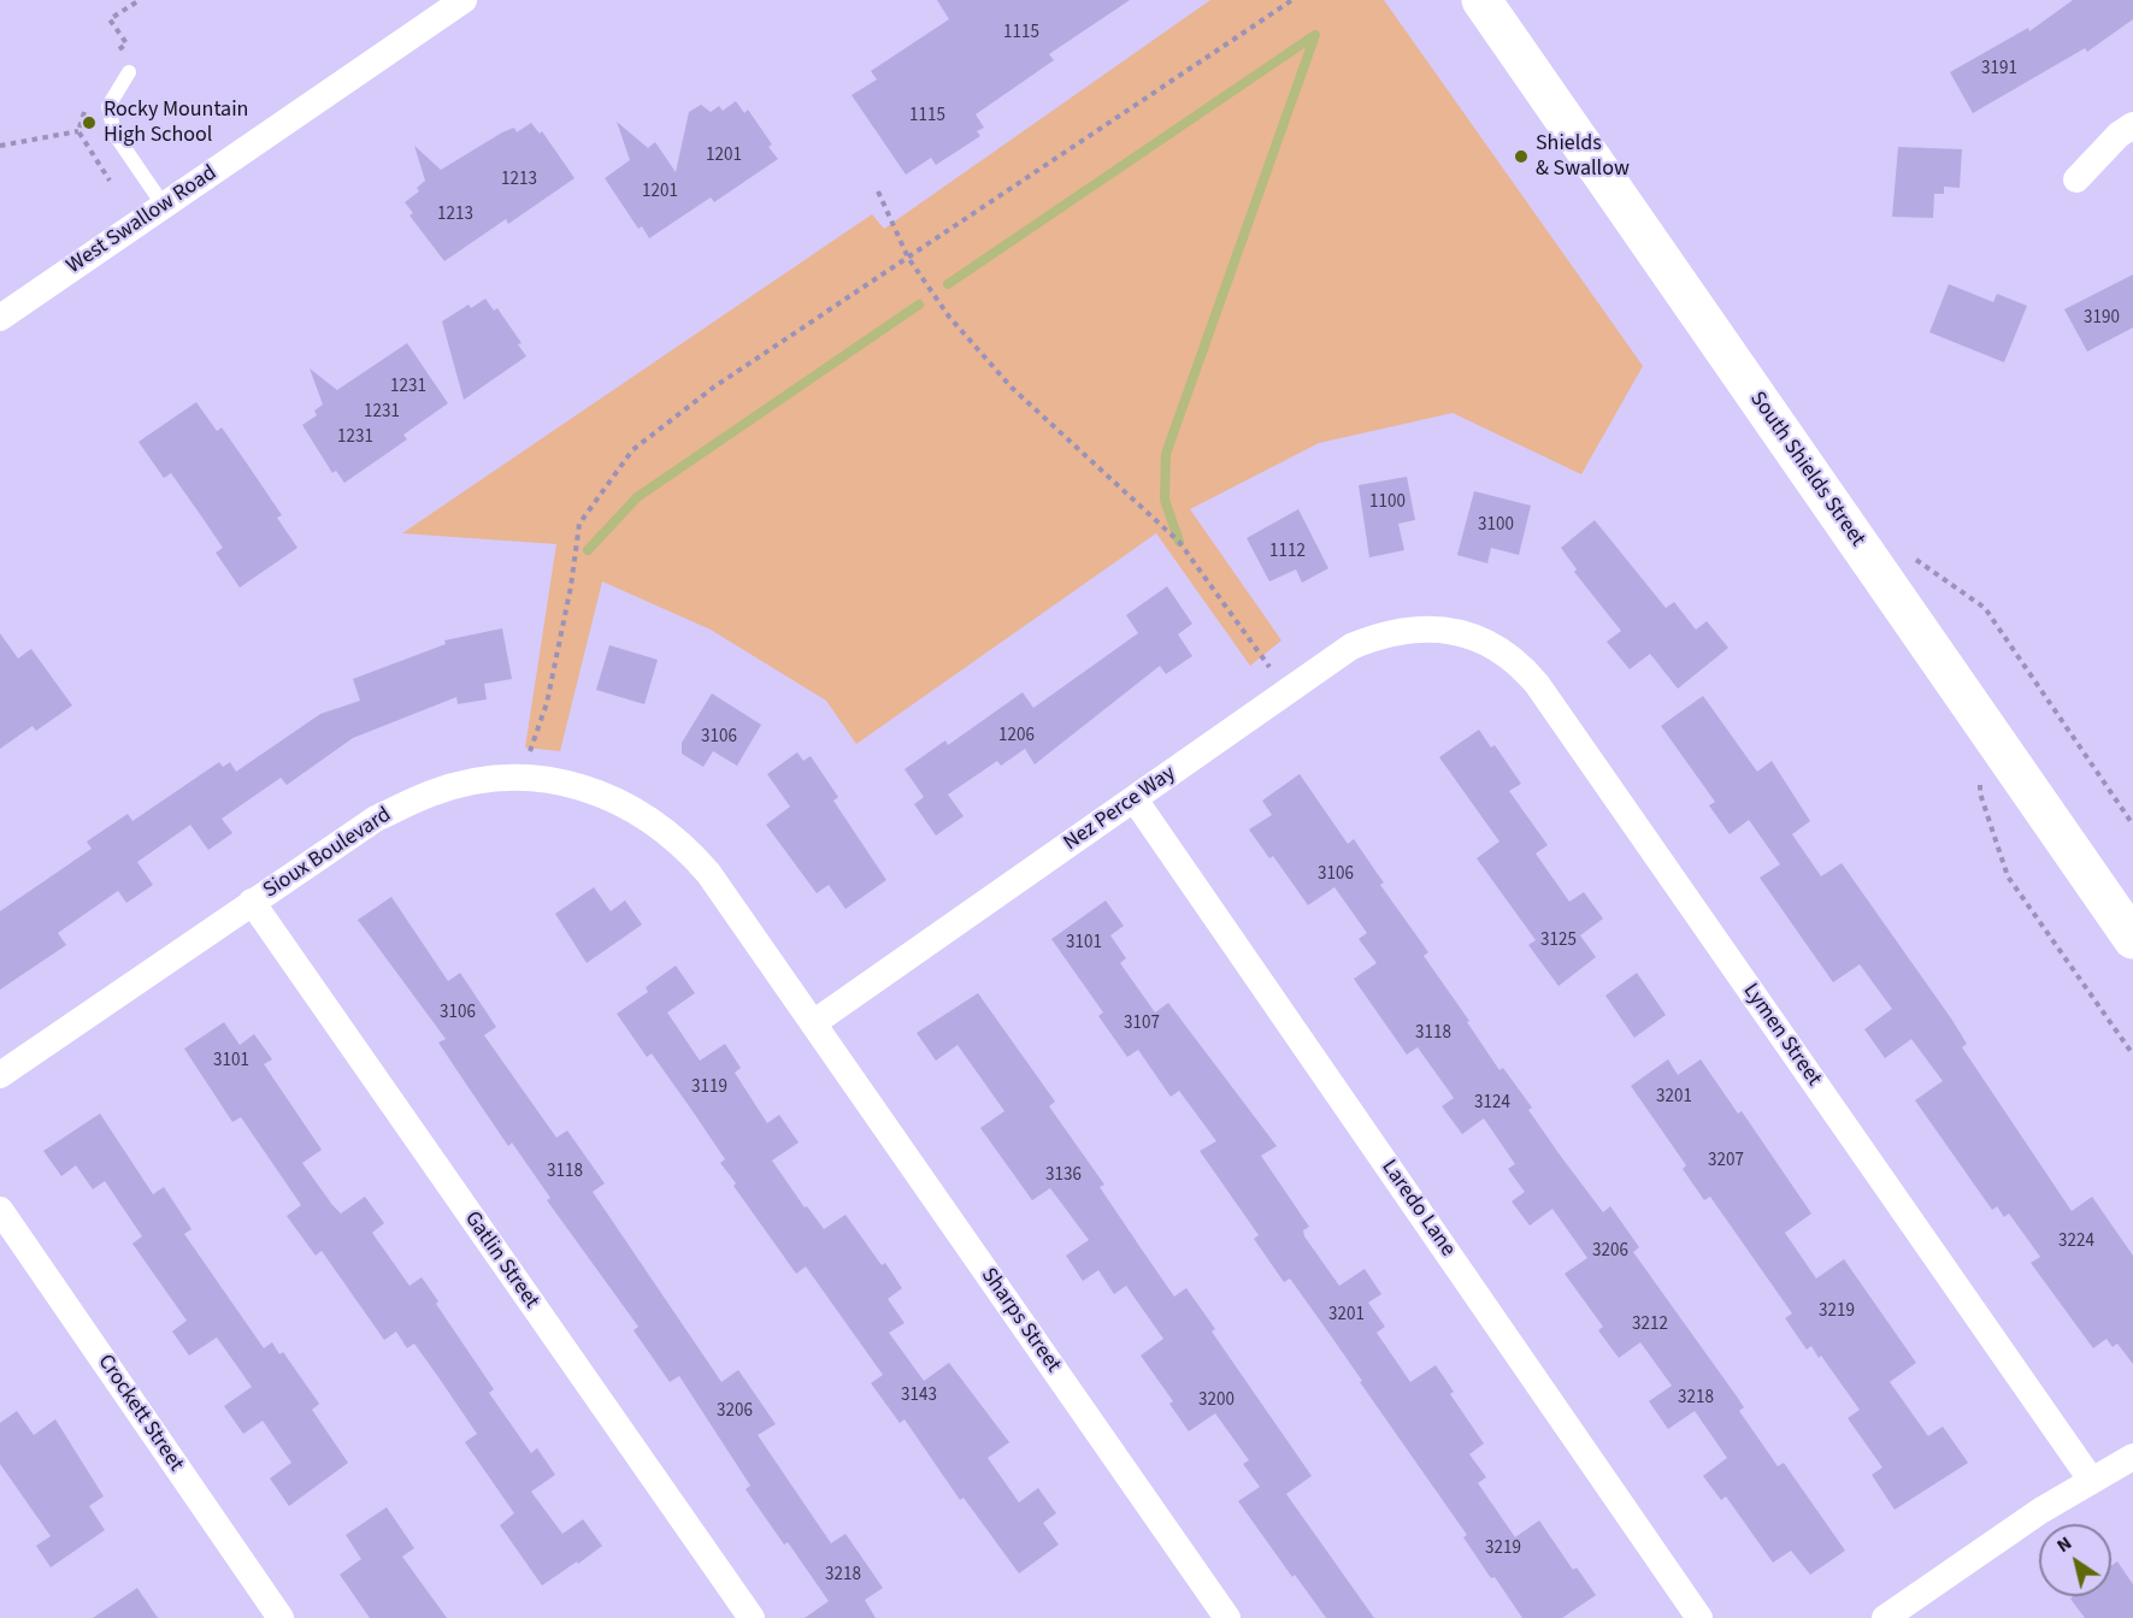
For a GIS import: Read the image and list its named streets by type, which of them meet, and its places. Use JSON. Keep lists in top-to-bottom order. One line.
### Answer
{"streets":{"main road":["South Shields Street"],"street":["West Swallow Road","Nez Perce Way","Sioux Boulevard","Lymen Street","Laredo Lane","Gatlin Street","Sharps Street","Crockett Street"]},"crossings":[["Nez Perce Way","Sioux Boulevard"],["Nez Perce Way","Lymen Street"],["Nez Perce Way","Laredo Lane"],["Nez Perce Way","Sharps Street"],["Sioux Boulevard","Gatlin Street"],["Sioux Boulevard","Sharps Street"]],"places":["Rocky Mountain High School","Shields & Swallow"],"house_numbers":["1115","3191","1115","1201","1213","1201","1213","3190","1231","1231","1231","1100","3100","1112","1206","3106","3106","3125","3101","3106","3107","3118","3101","3119","3201","3124","3207","3118","3136","3224","3206","3219","3201","3212","3143","3218","3200","3206","3219","3218"],"north":"top left"}
